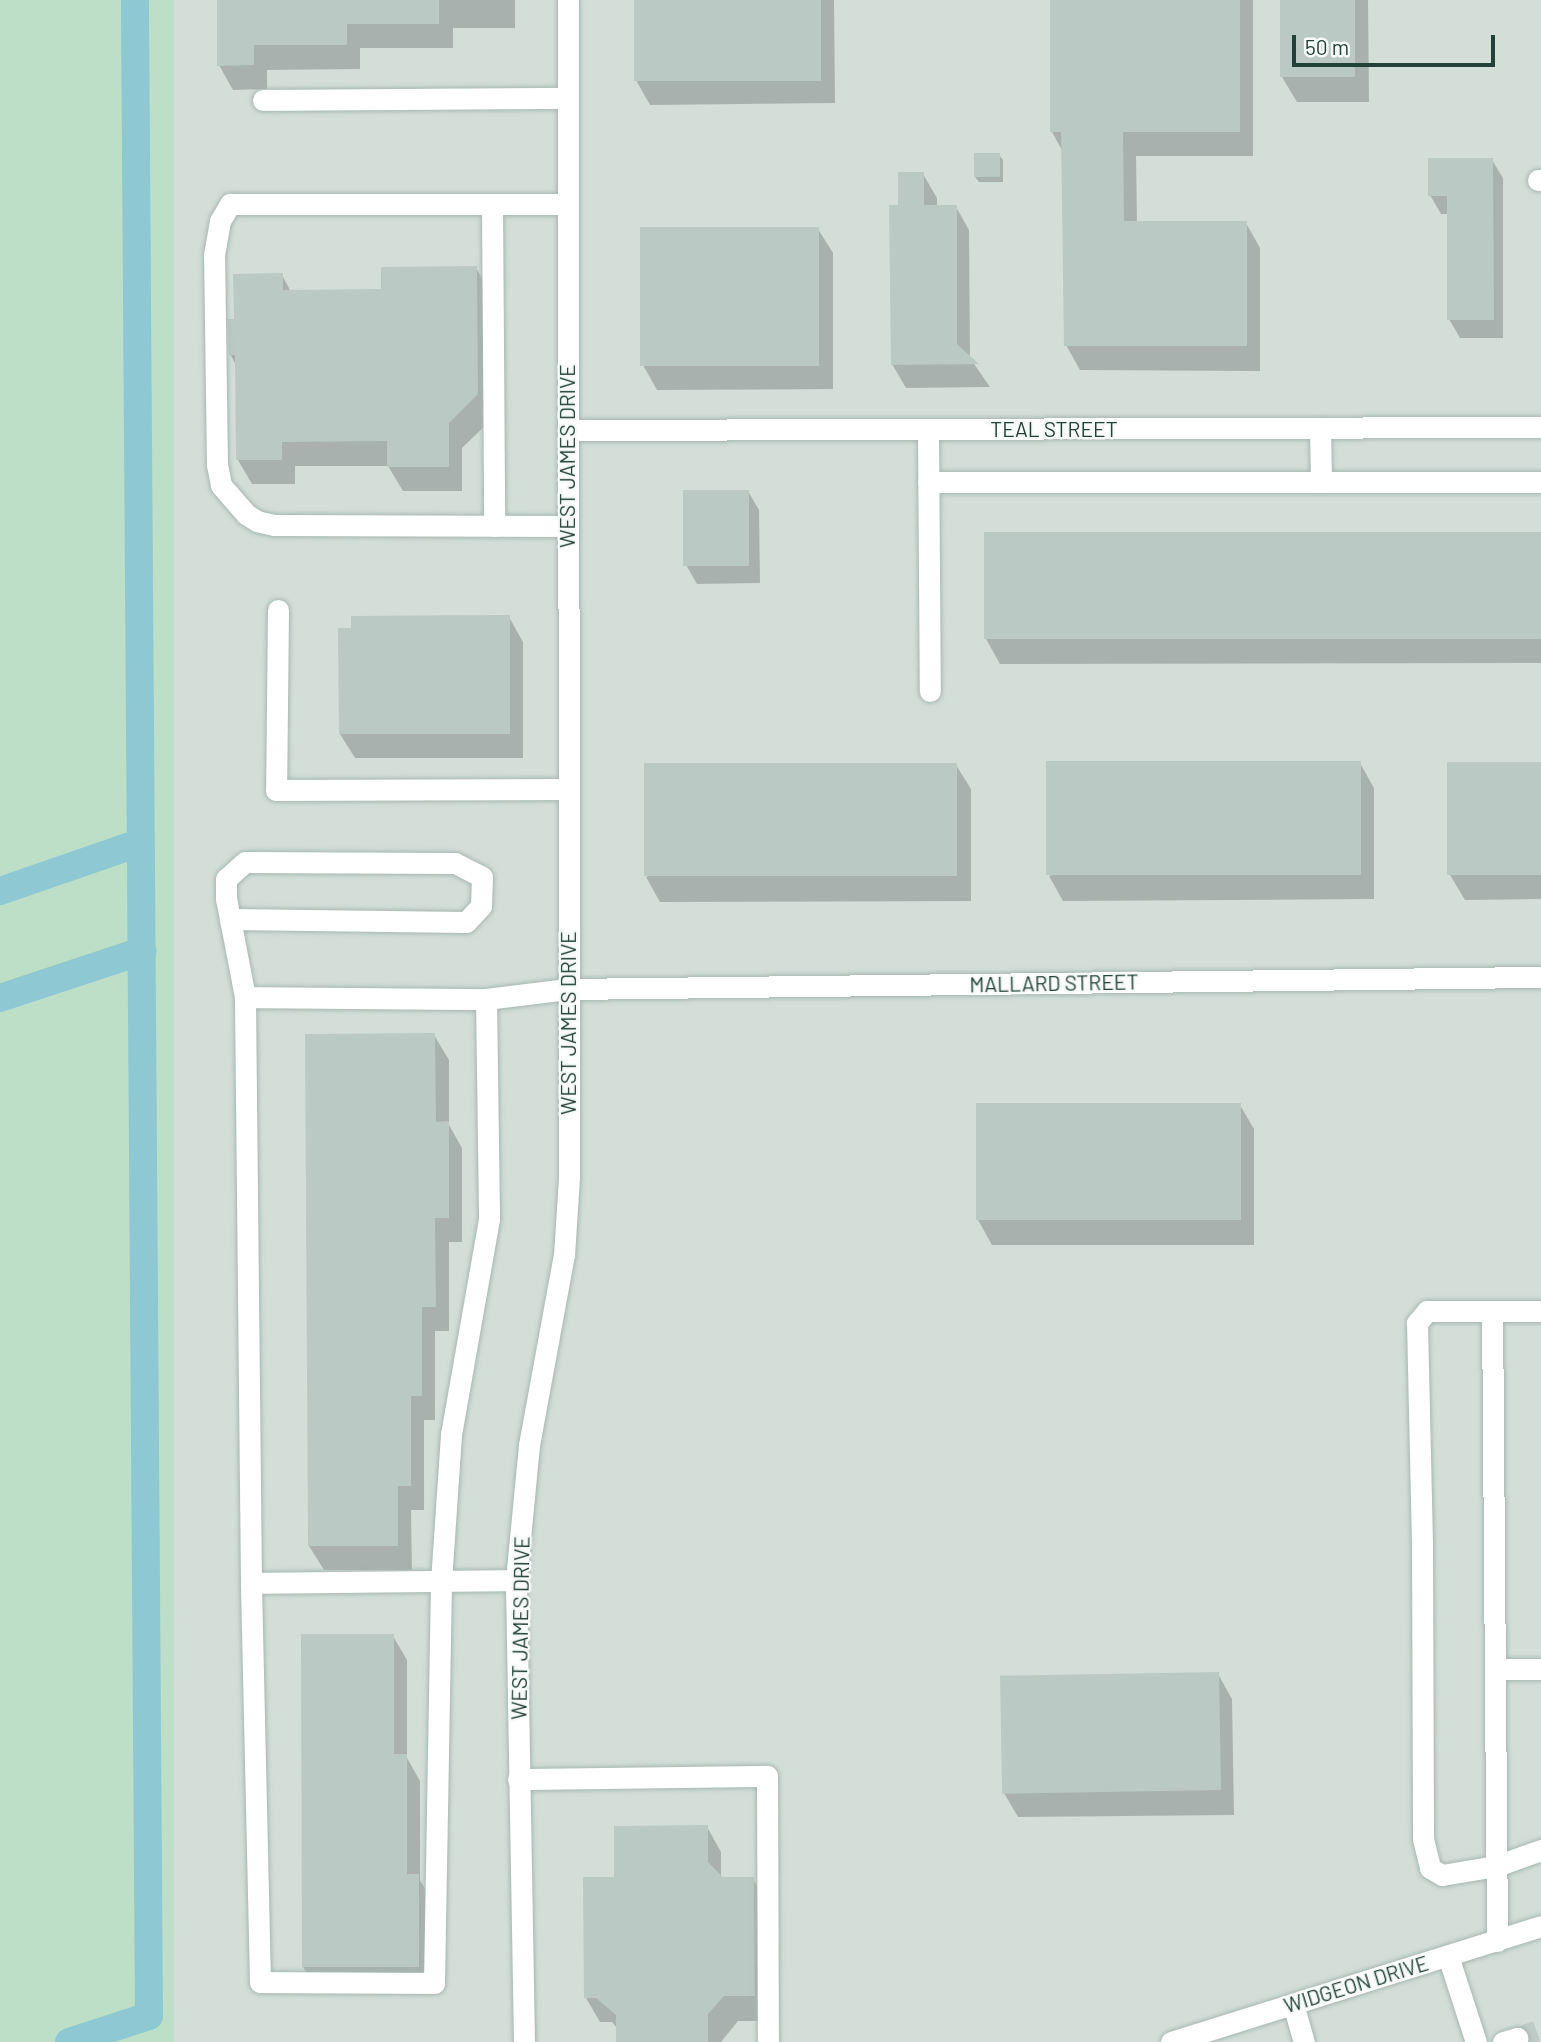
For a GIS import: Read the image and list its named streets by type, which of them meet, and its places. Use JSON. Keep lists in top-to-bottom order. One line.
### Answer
{"streets":{"street":["TEAL STREET","WEST JAMES DRIVE","MALLARD STREET","WIDGEON DRIVE"]},"crossings":[["TEAL STREET","WEST JAMES DRIVE"],["WEST JAMES DRIVE","MALLARD STREET"]],"scale_bar":"50 m"}
